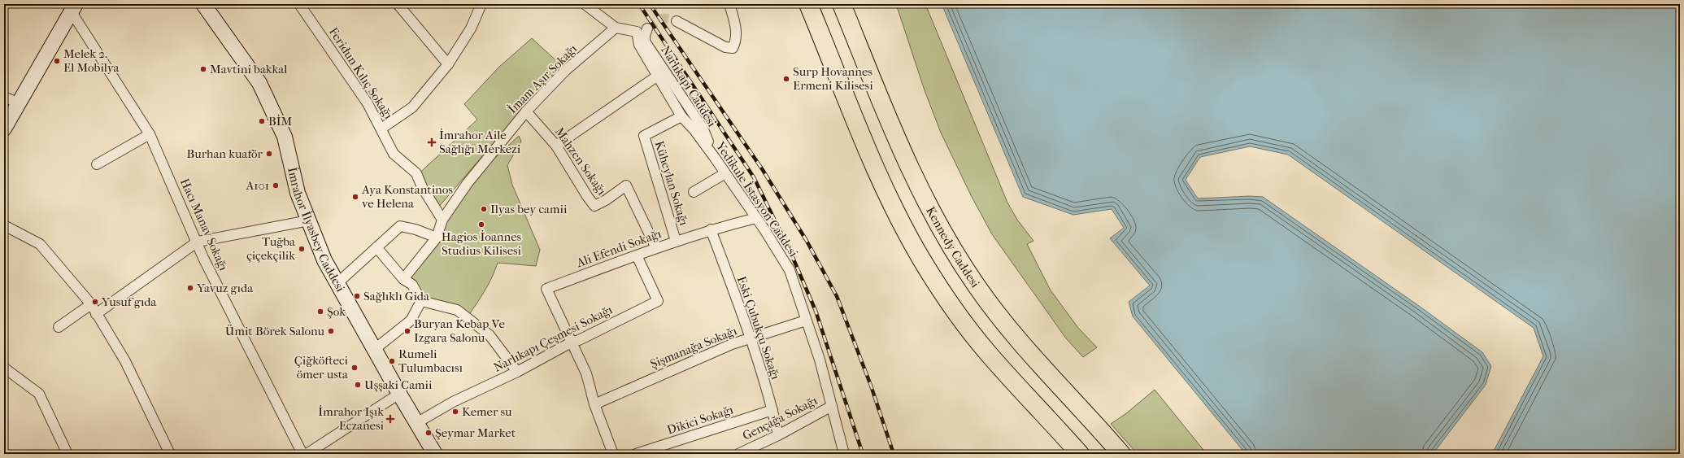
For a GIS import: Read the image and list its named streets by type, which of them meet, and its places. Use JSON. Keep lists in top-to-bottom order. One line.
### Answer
{"streets":{"highway":["Kennedy Caddesi"],"street":["Feridun Kılıç Sokağı","İmam Aşır Sokağı","Narlıkapı Caddesi","Mahzen Sokağı","Küheylan Sokağı","Yedikule İstasyon Caddesi","Hacı Manav Sokağı","İmrahor İlyasbey Caddesi","Ali Efendi Sokağı","Eski Çubukçu Sokağı","Narlıkapı Çeşmesi Sokağı","Şişmanağa Sokağı","Gençağa Sokağı","Dikici Sokağı"]},"crossings":[["Feridun Kılıç Sokağı","İmam Aşır Sokağı"],["İmam Aşır Sokağı","Mahzen Sokağı"],["İmam Aşır Sokağı","Yedikule İstasyon Caddesi"],["Narlıkapı Caddesi","Yedikule İstasyon Caddesi"],["Mahzen Sokağı","Ali Efendi Sokağı"],["Küheylan Sokağı","Yedikule İstasyon Caddesi"],["Küheylan Sokağı","Ali Efendi Sokağı"],["Yedikule İstasyon Caddesi","Ali Efendi Sokağı"],["Yedikule İstasyon Caddesi","Şişmanağa Sokağı"],["Yedikule İstasyon Caddesi","Gençağa Sokağı"],["İmrahor İlyasbey Caddesi","Narlıkapı Çeşmesi Sokağı"],["Ali Efendi Sokağı","Eski Çubukçu Sokağı"],["Ali Efendi Sokağı","Narlıkapı Çeşmesi Sokağı"],["Eski Çubukçu Sokağı","Şişmanağa Sokağı"],["Eski Çubukçu Sokağı","Gençağa Sokağı"],["Eski Çubukçu Sokağı","Dikici Sokağı"]],"places":{"other":["Melek 2. El Mobilya","Mavtini bakkal","Surp Hovannes Ermeni Kilisesi","BİM","Burhan kuaför","A101","Aya Konstantinos ve Helena","Ilyas bey camii","Hagios İoannes Studius Kilisesi","Tuğba çiçekçilik","Yavuz gıda","Sağlıklı Gida","Yusuf gıda","Şok","Ümit Börek Salonu","Buryan Kebap Ve Izgara Salonu","Rumeli Tulumbacısı","Çiğköfteci ömer usta","Uşşaki Camii","Kemer su","Şeymar Market"],"health":["İmrahor Aile Sağlığı Merkezi","İmrahor Işık Eczanesi"]}}
